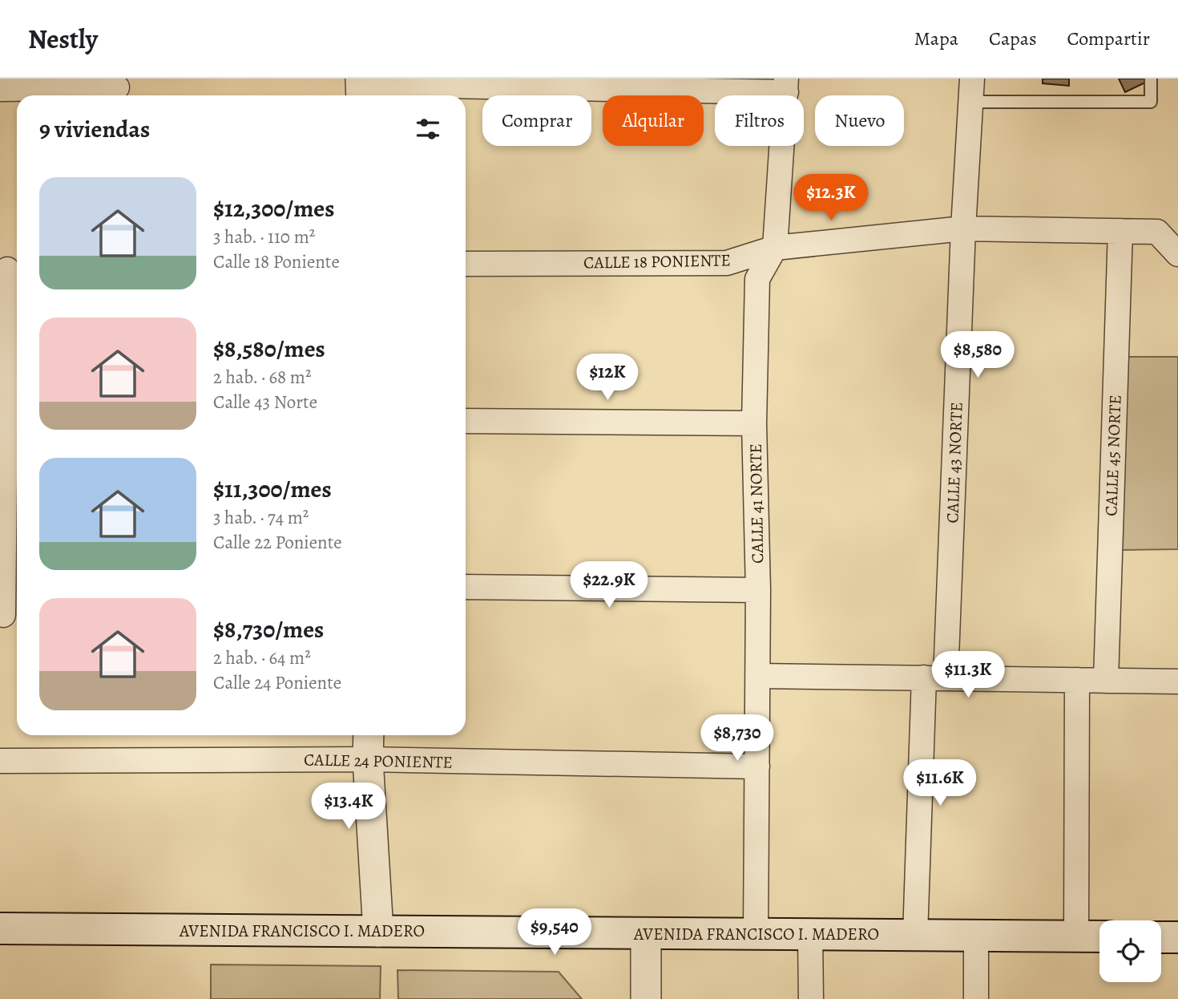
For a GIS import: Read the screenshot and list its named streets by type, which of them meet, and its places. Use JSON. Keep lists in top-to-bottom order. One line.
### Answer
{"streets":{"main road":["AVENIDA FRANCISCO I. MADERO"],"street":["CALLE 18 PONIENTE","CALLE 45 NORTE","CALLE 43 NORTE","CALLE 41 NORTE","CALLE 24 PONIENTE"]},"crossings":[["CALLE 18 PONIENTE","CALLE 45 NORTE"],["CALLE 18 PONIENTE","CALLE 43 NORTE"],["CALLE 18 PONIENTE","CALLE 41 NORTE"],["CALLE 43 NORTE","AVENIDA FRANCISCO I. MADERO"],["CALLE 41 NORTE","CALLE 24 PONIENTE"],["CALLE 41 NORTE","AVENIDA FRANCISCO I. MADERO"]],"page":{"header":"Nestly","nav":["Mapa","Capas","Compartir"],"chip":["Comprar","Alquilar","Filtros","Nuevo"],"heading":"9 viviendas","list":[{"name":"$12,300/mes","note":"3 hab. · 110 m² · Calle 18 Poniente"},{"name":"$8,580/mes","note":"2 hab. · 68 m² · Calle 43 Norte"},{"name":"$11,300/mes","note":"3 hab. · 74 m² · Calle 22 Poniente"},{"name":"$8,730/mes","note":"2 hab. · 64 m² · Calle 24 Poniente"}],"price":["$12.3K","$8,580","$12K","$22.9K","$11.3K","$8,730","$11.6K","$13.4K","$9,540"]}}
